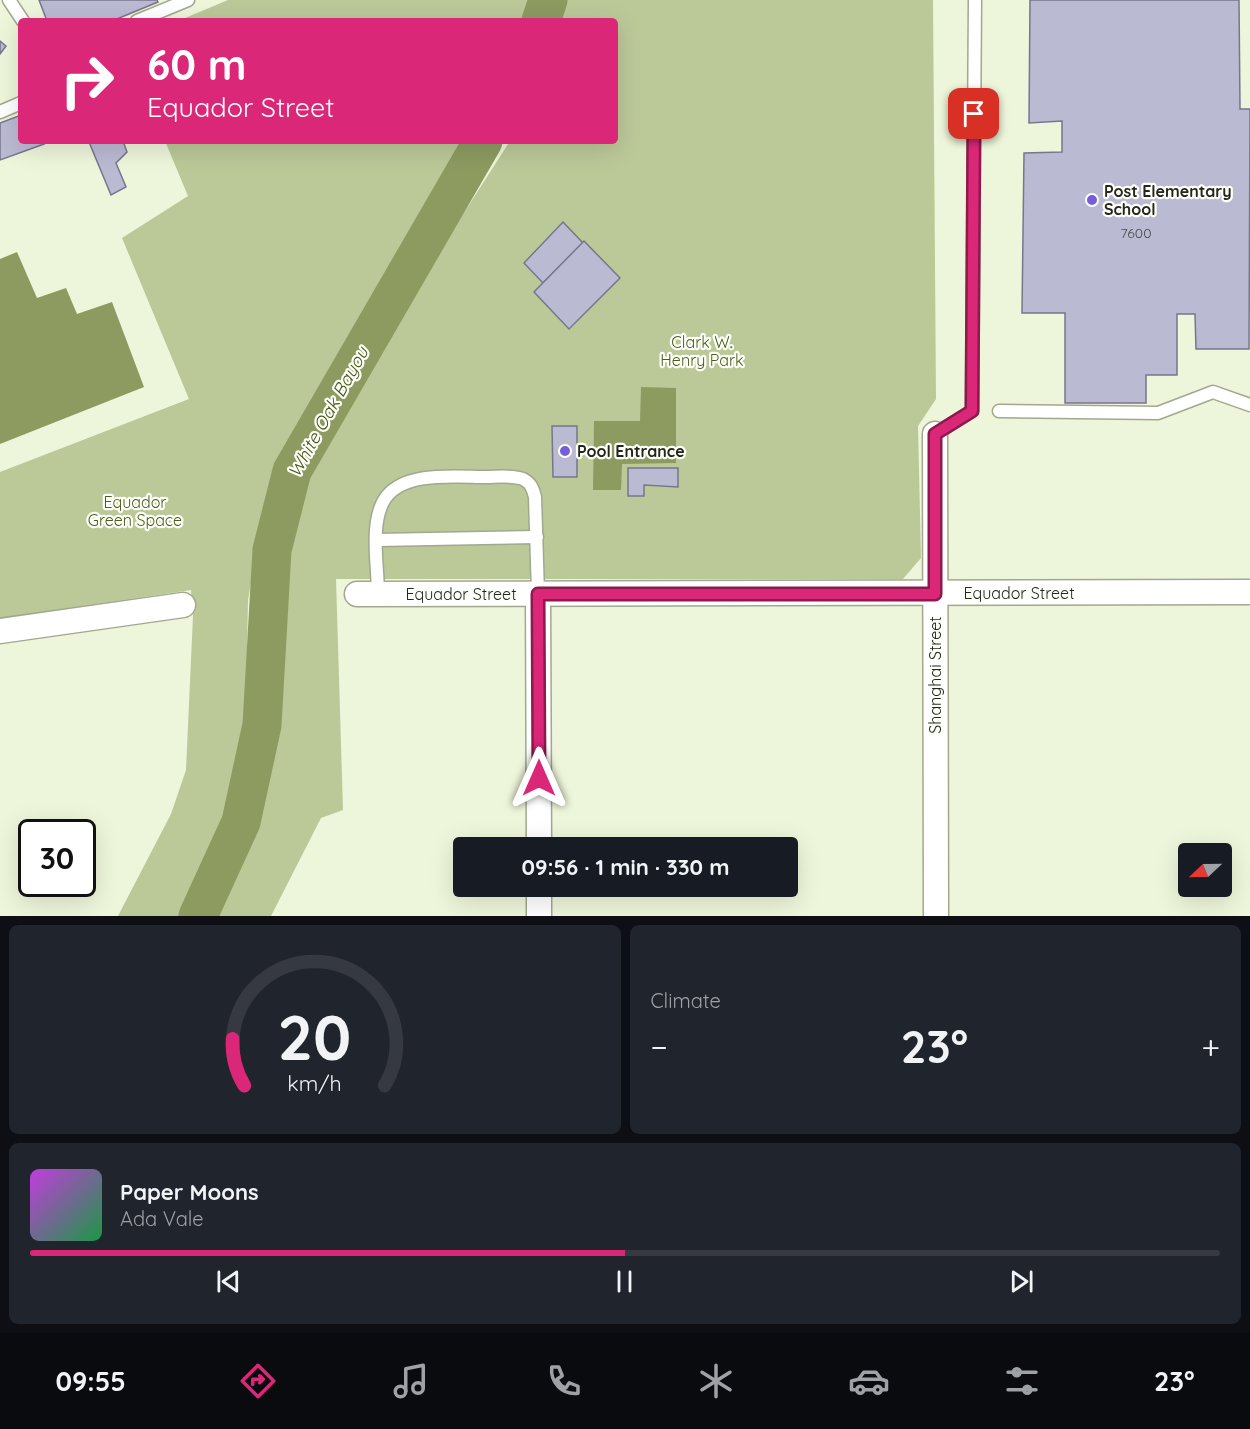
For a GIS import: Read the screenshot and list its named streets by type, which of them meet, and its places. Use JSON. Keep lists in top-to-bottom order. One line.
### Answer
{"streets":{"street":["Equador Street","Shanghai Street"]},"crossings":[["Equador Street","Shanghai Street"]],"water":["White Oak Bayou"],"parks":["Clark W. Henry Park","Equador Green Space"],"places":["Post Elementary School","Pool Entrance"],"house_numbers":["7600"],"north":"left","page":{"turn":["60 m","Equador Street"],"limit":"30","trip":"09:56 · 1 min · 330 m","tile":"Climate","heat":["−","23°","+"],"song":["Paper Moons","Ada Vale"],"tabs":["09:55","23°"],"gauge":["20","km/h"]}}
